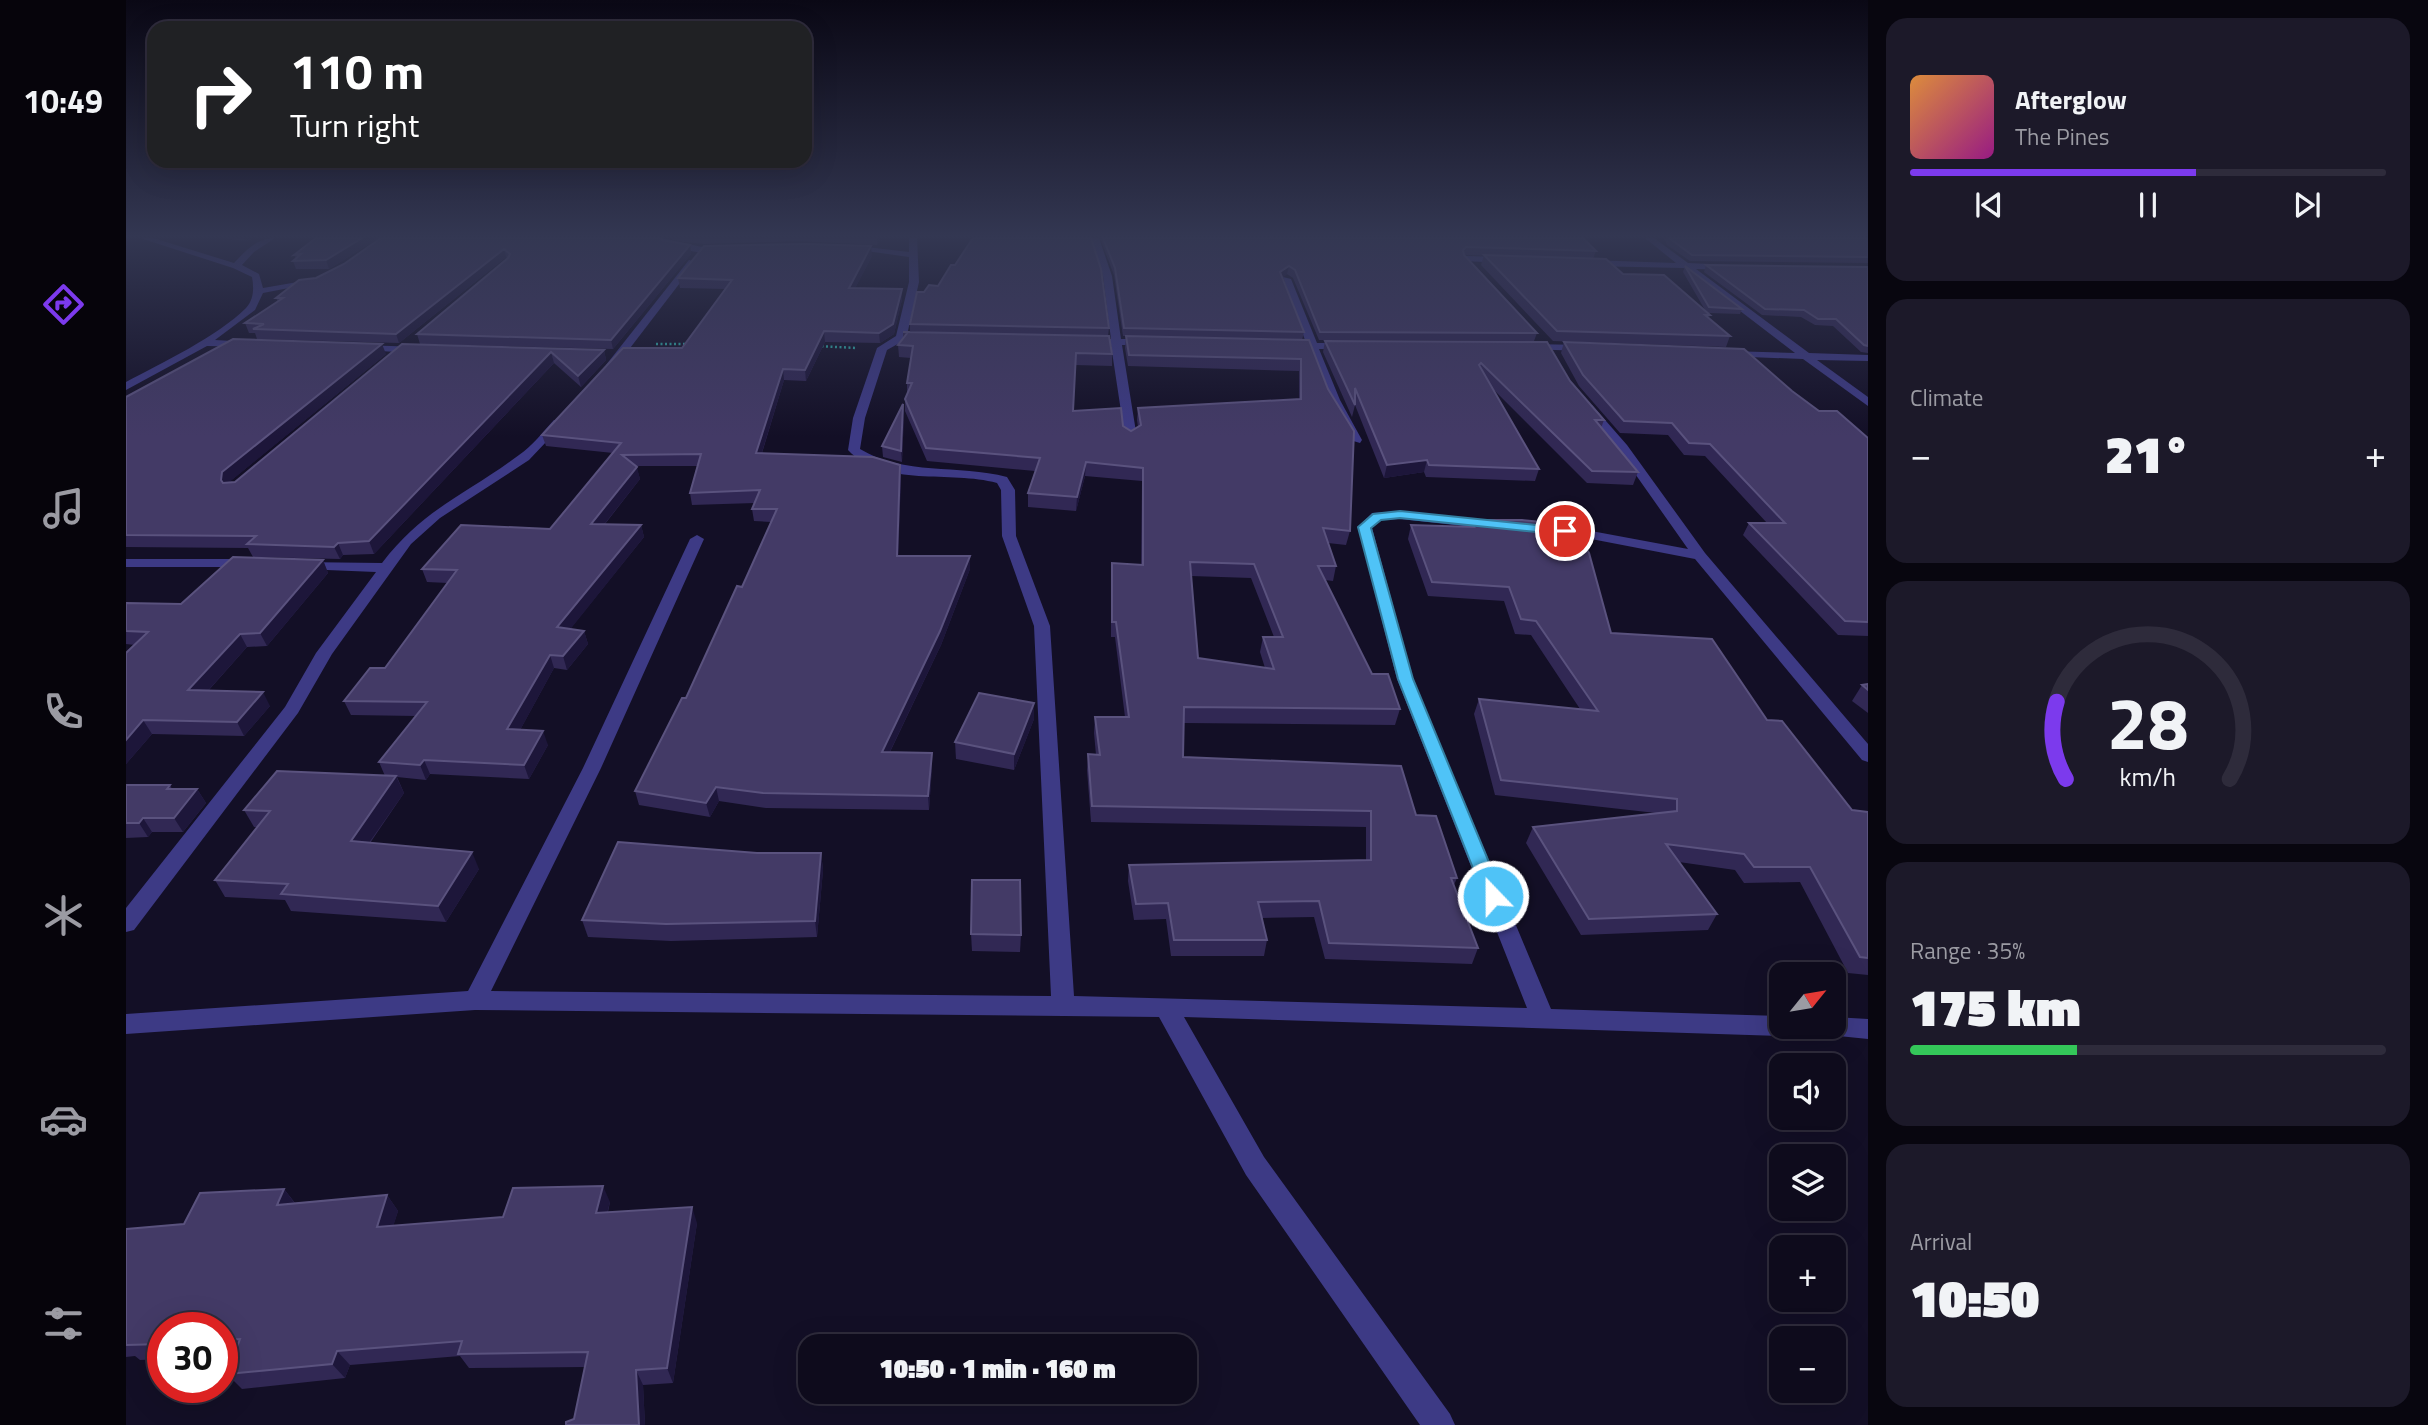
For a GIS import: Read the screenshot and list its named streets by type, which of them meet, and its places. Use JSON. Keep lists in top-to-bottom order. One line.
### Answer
{"north":"top right","page":{"tabs":"10:49","turn":["110 m","Turn right"],"song":["Afterglow","The Pines"],"tile":["Climate",["Range · 35%","175 km"],["Arrival","10:50"]],"heat":["−","21°","+"],"map_buttons":["+","−"],"limit":"30","trip":"10:50 · 1 min · 160 m","gauge":["28","km/h"]}}
